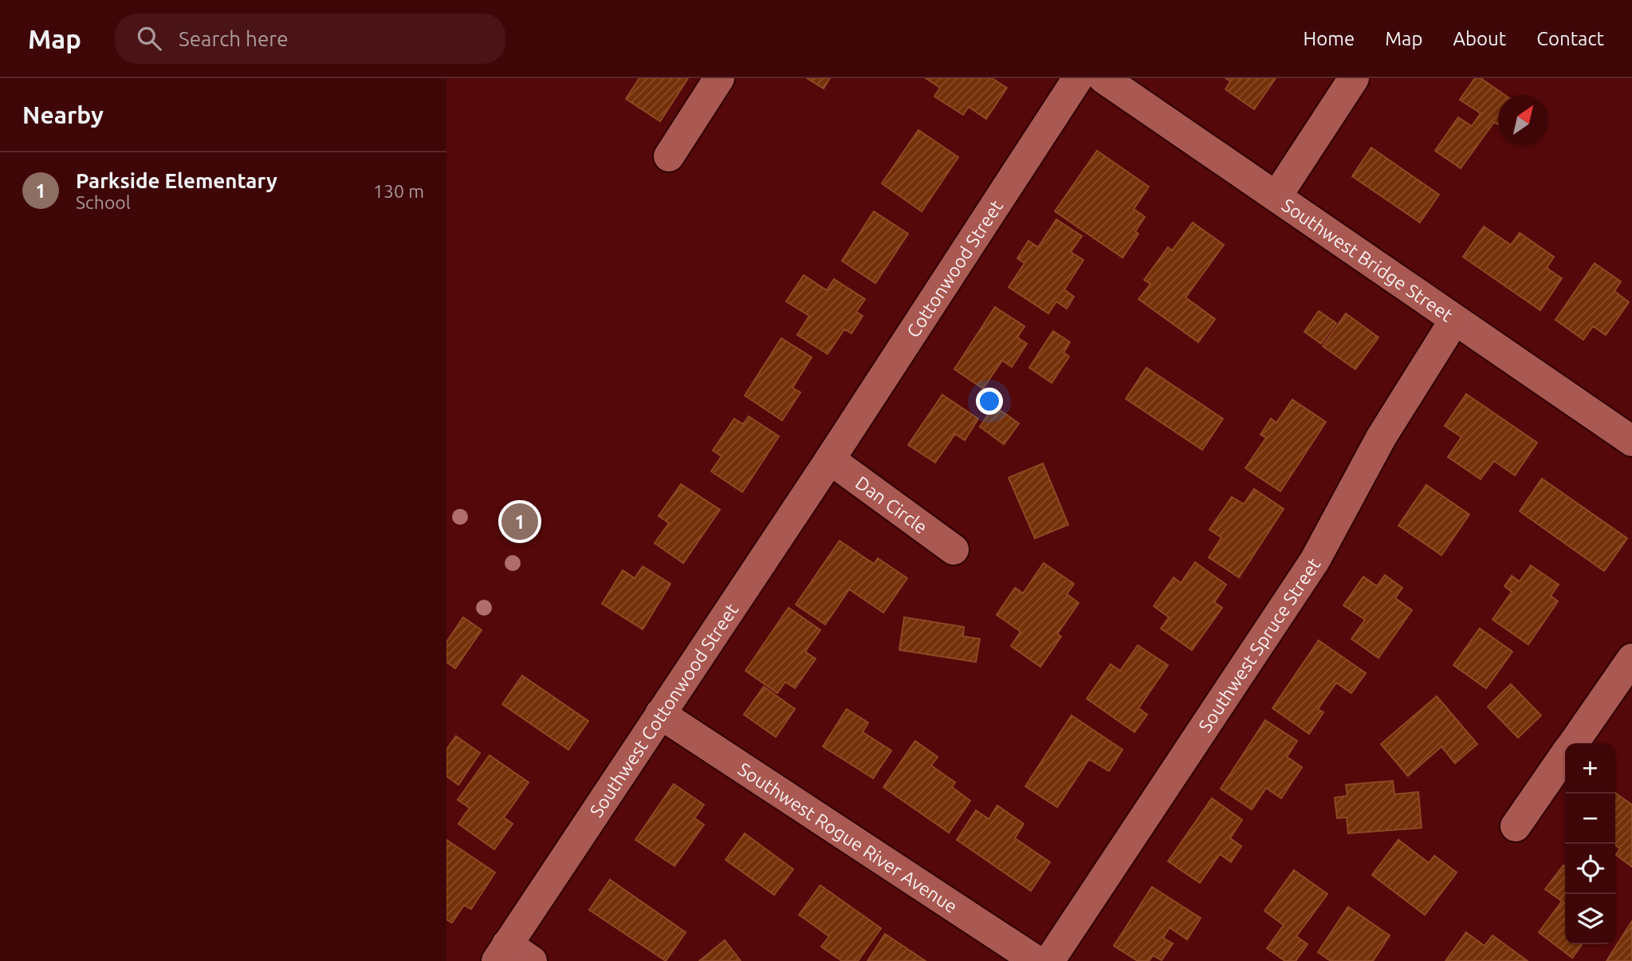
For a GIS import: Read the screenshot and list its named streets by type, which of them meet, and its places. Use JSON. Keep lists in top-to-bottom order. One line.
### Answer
{"streets":{"street":["Southwest Bridge Street","Cottonwood Street","Dan Circle","Southwest Spruce Street","Southwest Cottonwood Street","Southwest Rogue River Avenue"]},"crossings":[["Southwest Bridge Street","Southwest Spruce Street"],["Cottonwood Street","Dan Circle"],["Cottonwood Street","Southwest Cottonwood Street"],["Dan Circle","Southwest Cottonwood Street"],["Southwest Cottonwood Street","Southwest Rogue River Avenue"]],"north":"top right","page":{"header":"Map","search":"Search here","nav":["Home","Map","About","Contact"],"heading":"Nearby","list":[{"mark":"1","name":"Parkside Elementary","note":"School","value":"130 m"}],"pins":"1","map_buttons":["+","−"]}}
